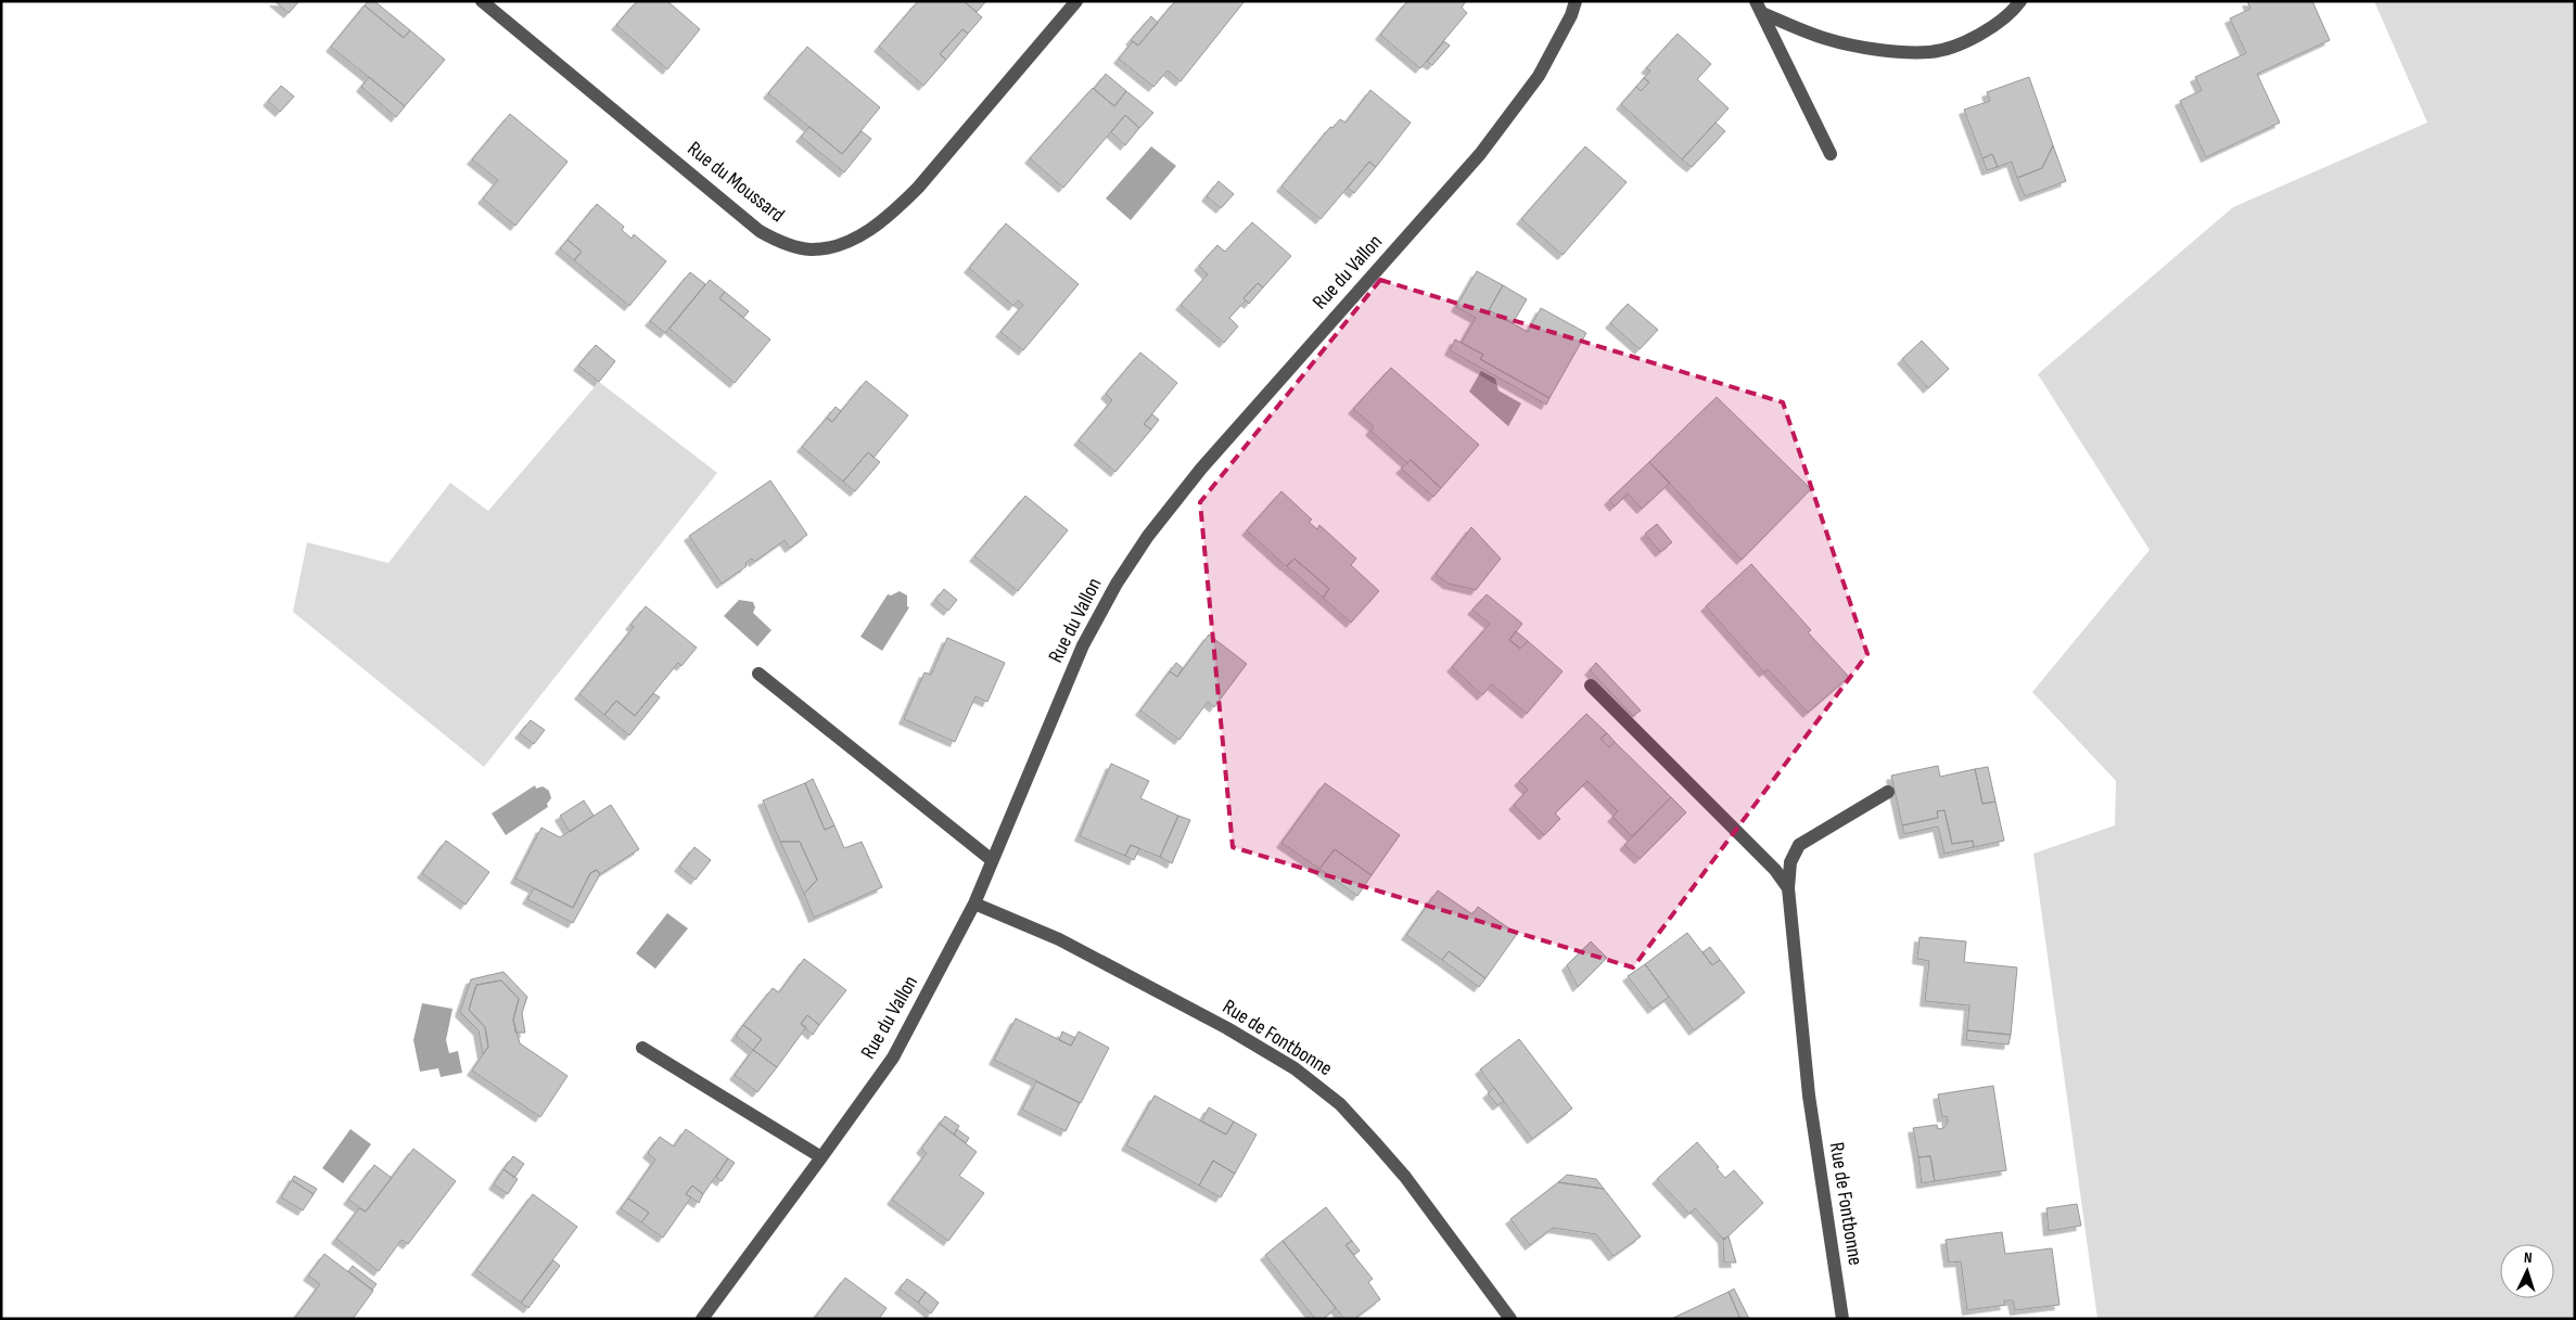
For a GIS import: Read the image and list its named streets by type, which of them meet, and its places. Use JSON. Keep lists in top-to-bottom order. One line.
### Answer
{"streets":{"street":["Rue du Moussard","Rue du Vallon","Rue de Fontbonne"]},"crossings":[["Rue du Vallon","Rue de Fontbonne"]],"north":"top"}
